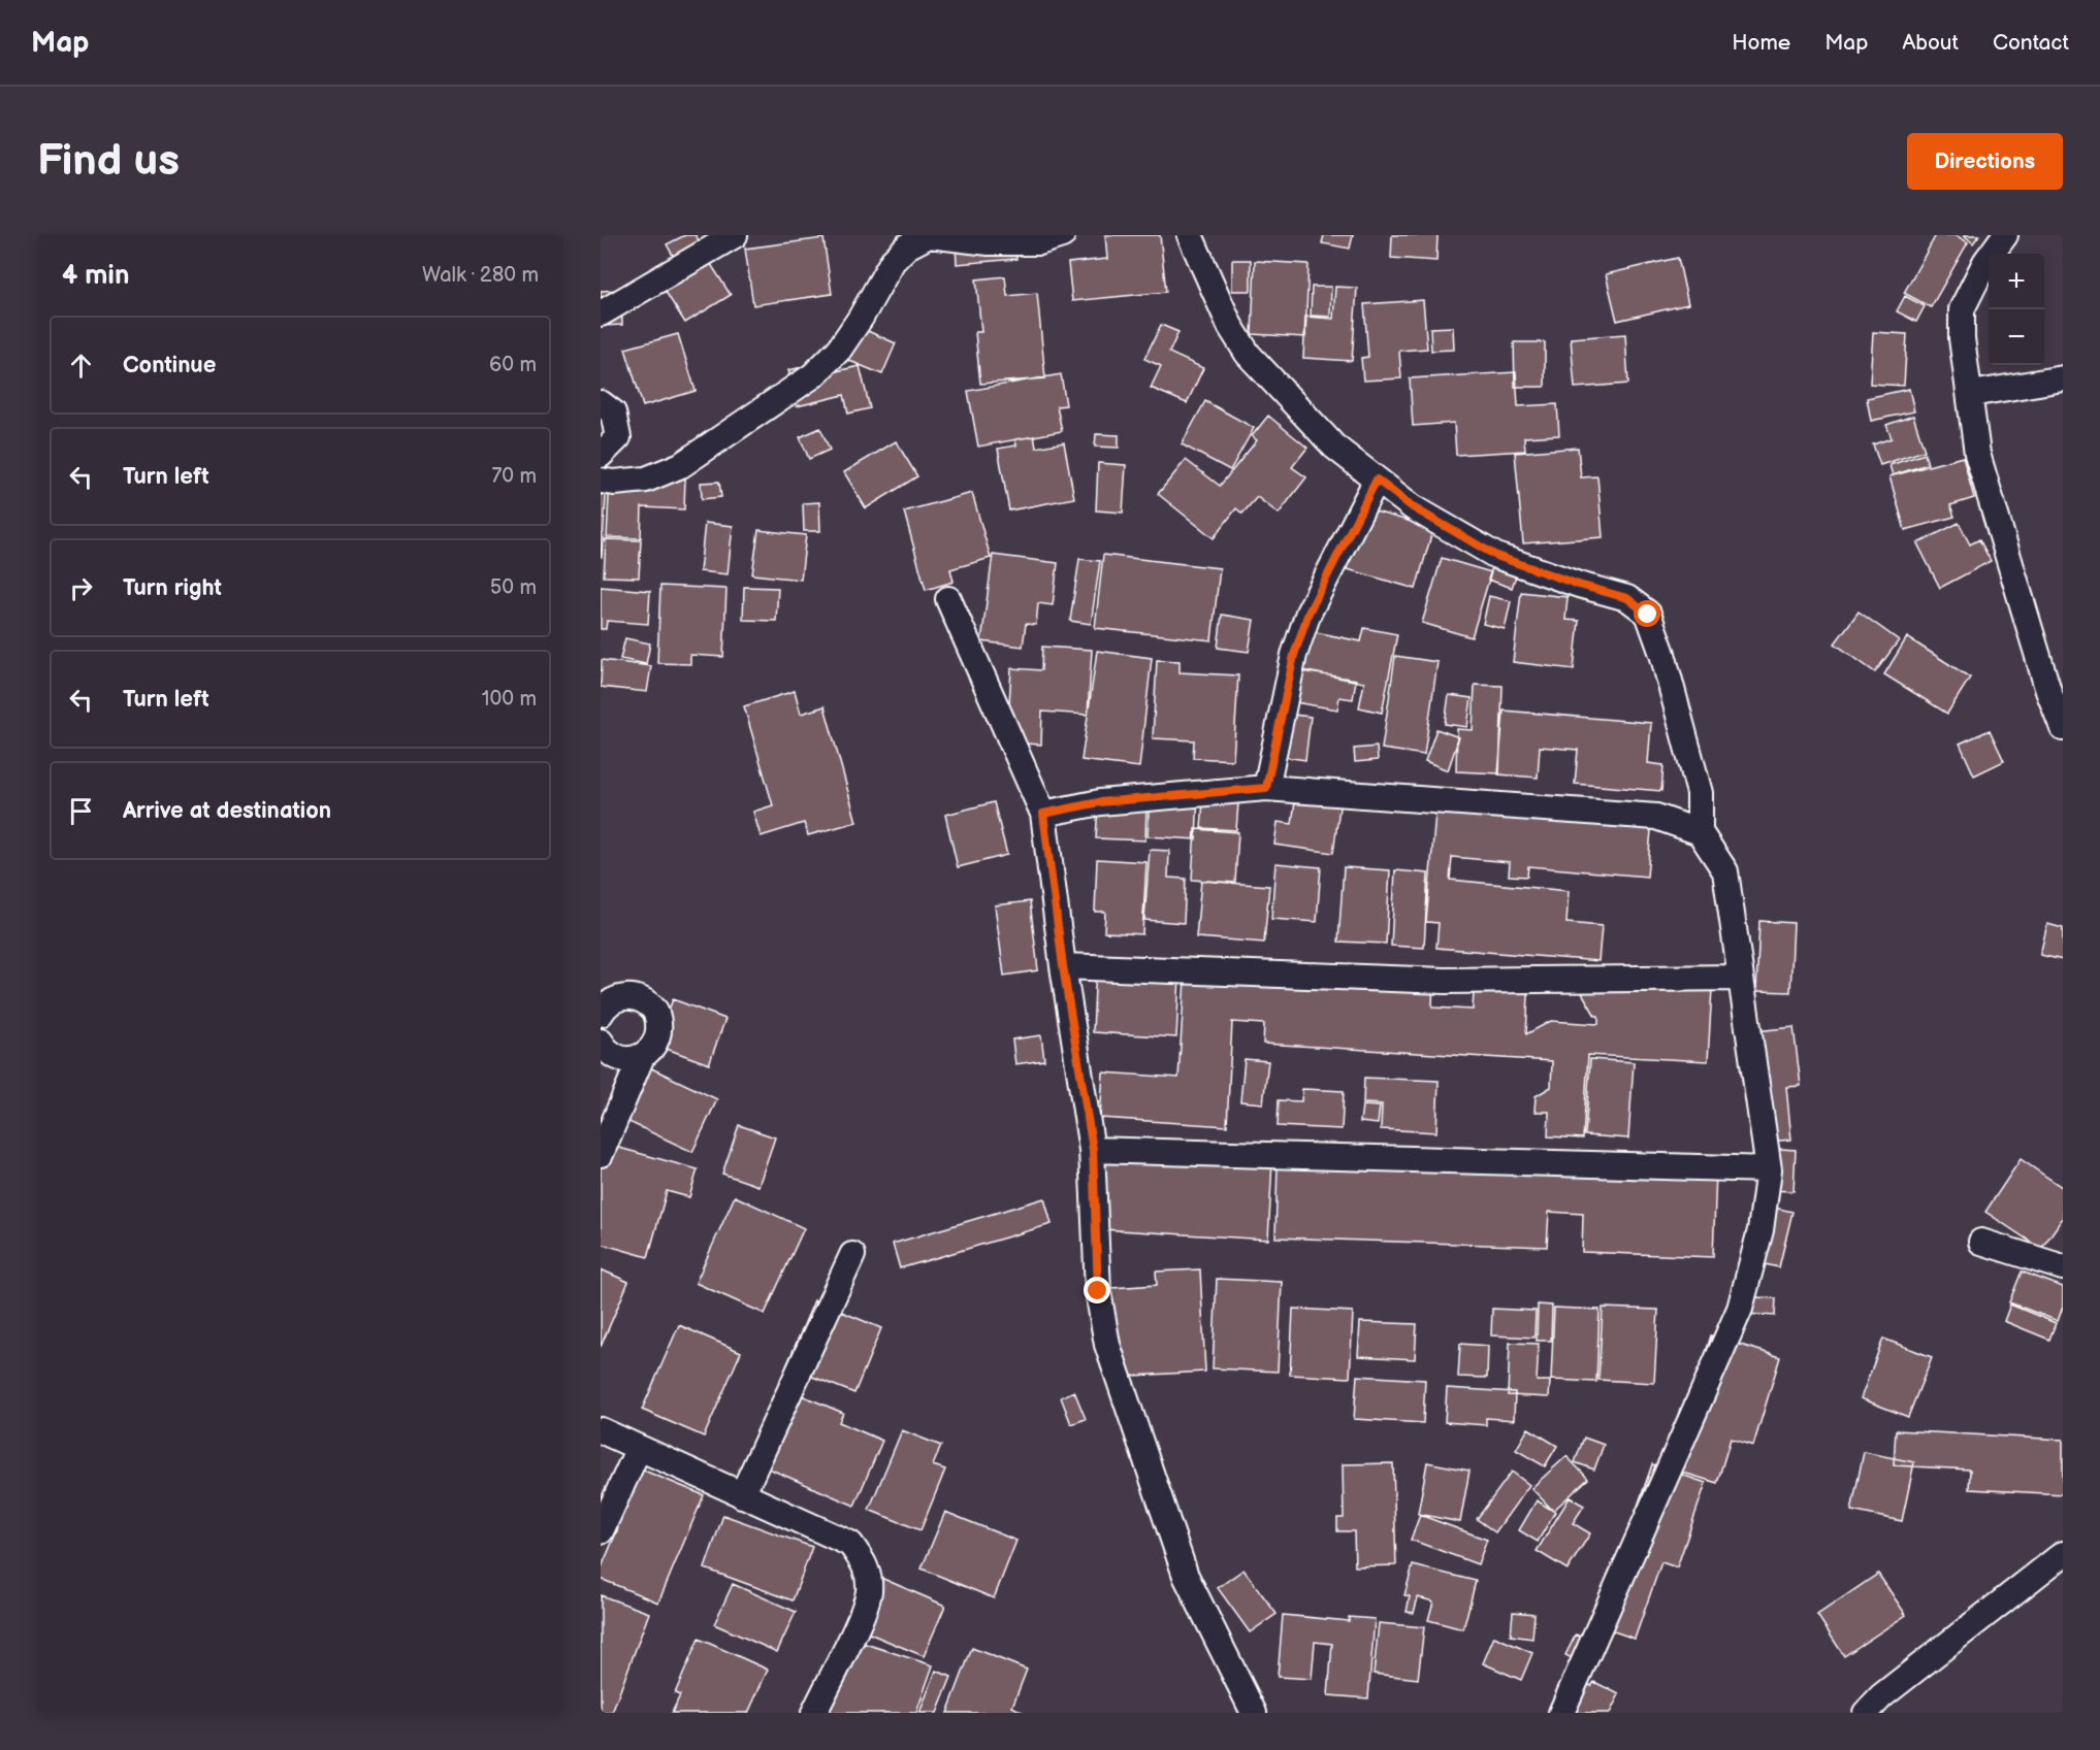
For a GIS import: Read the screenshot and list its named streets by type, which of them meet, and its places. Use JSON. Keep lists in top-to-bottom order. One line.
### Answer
{"page":{"header":"Map","nav":["Home","Map","About","Contact"],"buttons":"Directions","title":"Find us","heading":["4 min","Walk · 280 m"],"map_buttons":["+","−"],"list":[["Continue","60 m"],["Turn left","70 m"],["Turn right","50 m"],["Turn left","100 m"],"Arrive at destination"]}}
